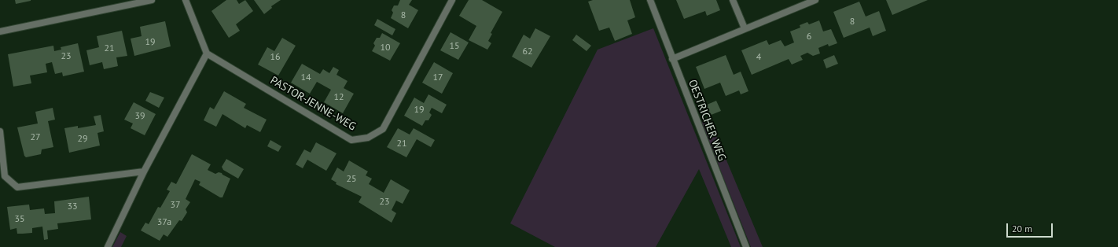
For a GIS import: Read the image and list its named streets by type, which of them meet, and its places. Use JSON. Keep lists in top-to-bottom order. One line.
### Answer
{"streets":{"street":["PASTOR-JENNE-WEG","OESTRICHER WEG"]},"house_numbers":["8","8","6","19","15","10","21","62","23","16","4","14","17","12","19","39","27","29","21","25","23","37","33","35","37a"],"scale_bar":"20 m"}
